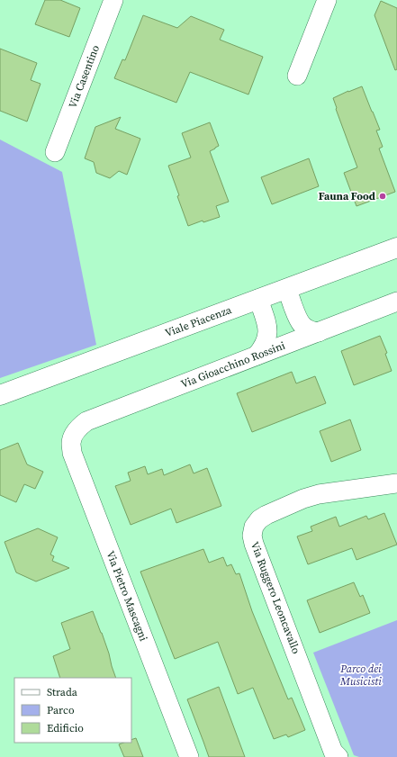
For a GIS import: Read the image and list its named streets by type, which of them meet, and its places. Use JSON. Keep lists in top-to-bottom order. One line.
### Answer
{"streets":{"street":["Via Casentino","Viale Piacenza","Via Gioacchino Rossini","Via Pietro Mascagni","Via Ruggero Leoncavallo"]},"crossings":[["Via Gioacchino Rossini","Via Pietro Mascagni"]],"parks":["Parco dei Musicisti"],"places":["Fauna Food"],"legend":["Strada","Parco","Edificio"]}
